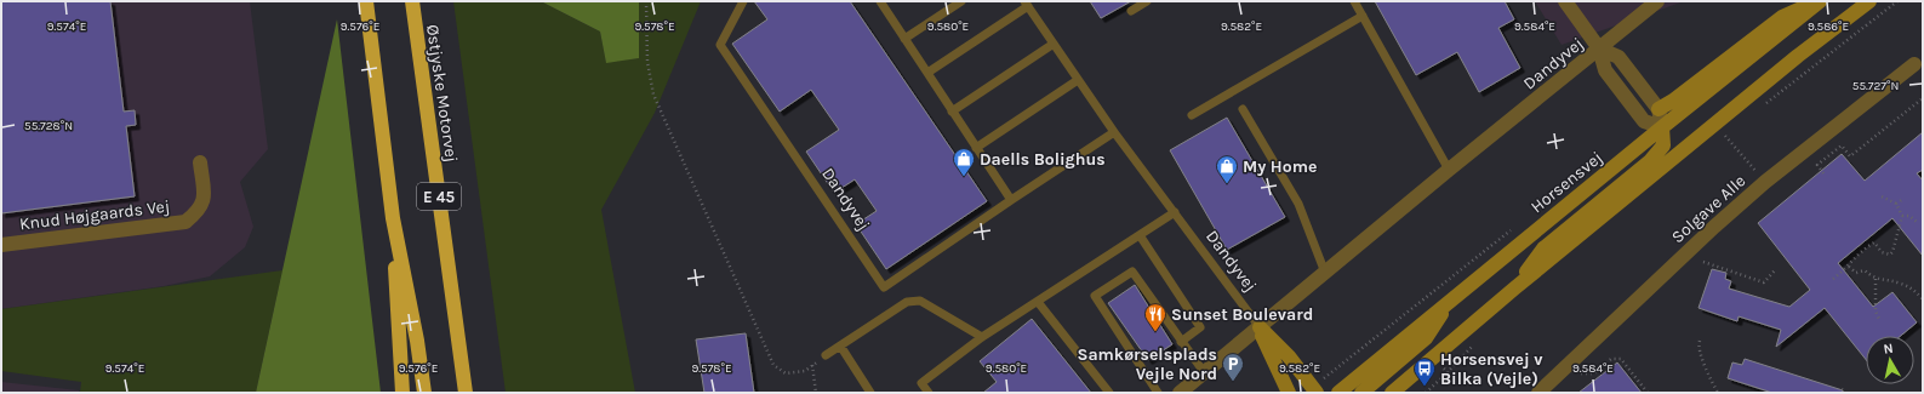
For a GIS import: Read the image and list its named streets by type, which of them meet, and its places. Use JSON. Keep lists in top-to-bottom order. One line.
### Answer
{"streets":{"highway":["Østjyske Motorvej","E 45"],"main road":["Dandyvej","Horsensvej"],"street":["Solgave Alle","Knud Højgaards Vej"]},"places":{"shop":["Daells Bolighus","My Home"],"restaurant":["Sunset Boulevard"],"parking":["Samkørselsplads Vejle Nord"],"bus stop":["Horsensvej v Bilka (Vejle)"]},"north":"top","coordinates":["9.584°E","9.574°E","9.576°E","9.578°E","9.580°E","9.582°E","9.586°E","55.727°N","55.728°N"]}
